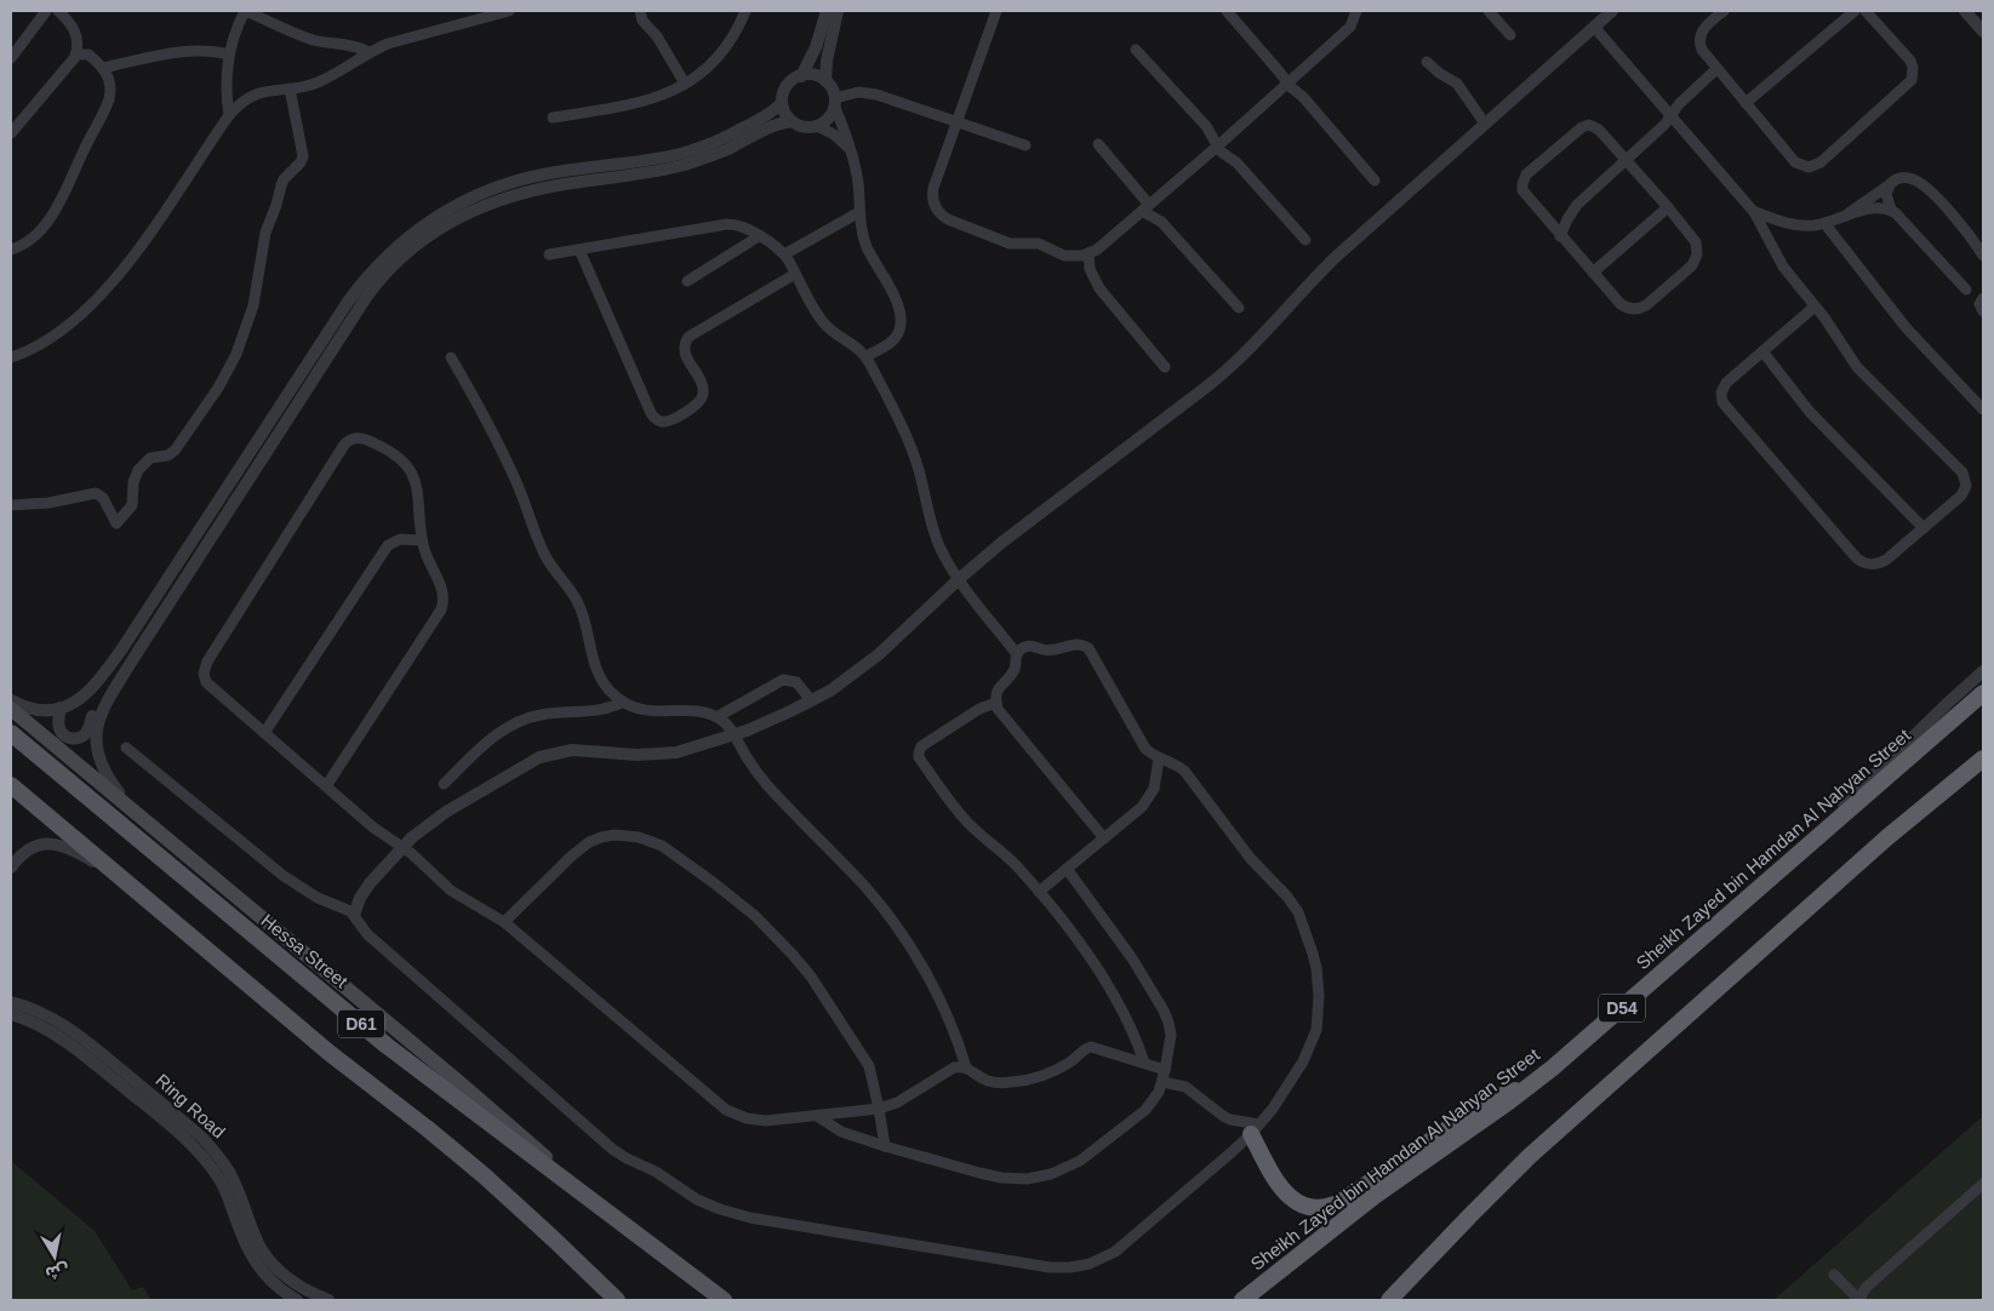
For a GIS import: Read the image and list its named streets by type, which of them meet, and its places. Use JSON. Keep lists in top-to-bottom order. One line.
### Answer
{"streets":{"highway":["Sheikh Zayed bin Hamdan Al Nahyan Street","D54"],"main road":["Hessa Street","D61"],"street":["Ring Road"]},"north":"bottom"}
